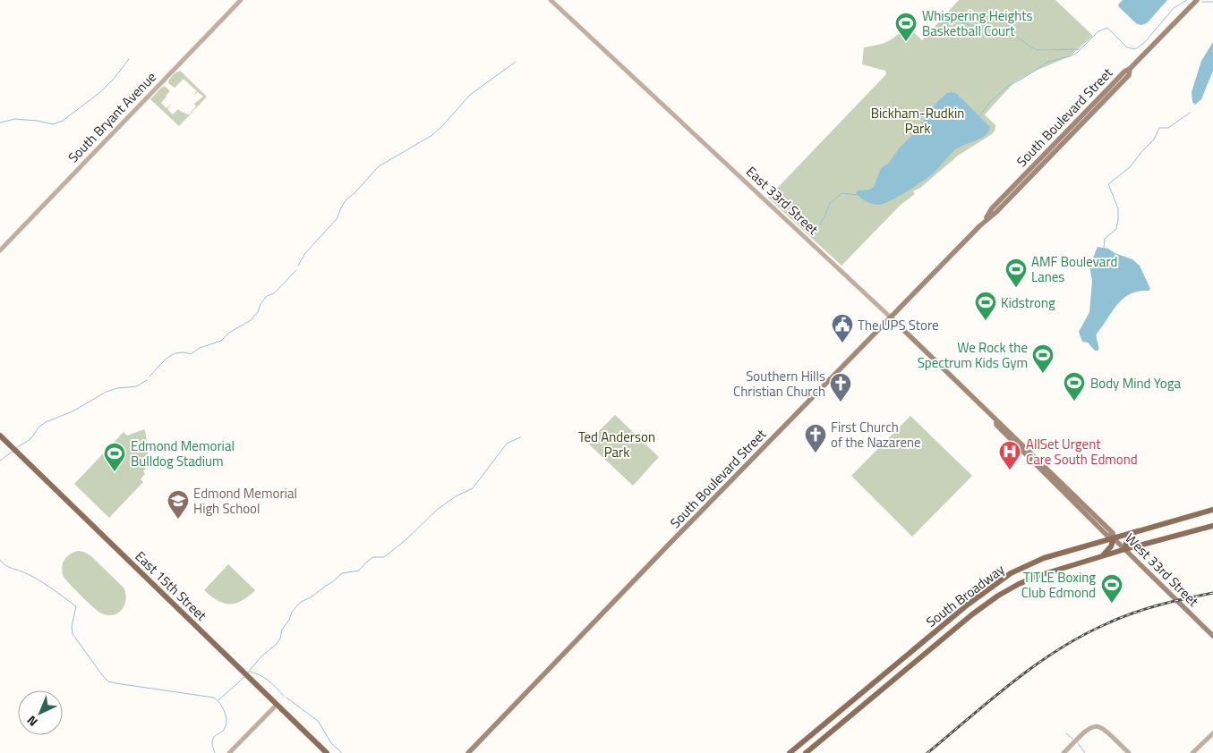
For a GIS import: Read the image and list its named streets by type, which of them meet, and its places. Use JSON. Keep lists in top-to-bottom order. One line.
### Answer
{"streets":{"main road":["South Boulevard Street","East 33rd Street","West 33rd Street","East 15th Street","South Broadway"],"street":["South Bryant Avenue"]},"crossings":[["South Boulevard Street","East 33rd Street"],["East 33rd Street","West 33rd Street"],["East 33rd Street","South Broadway"],["West 33rd Street","South Broadway"]],"parks":["Bickham-Rudkin Park","Ted Anderson Park"],"places":{"sports":["Whispering Heights Basketball Court","AMF Boulevard Lanes","Kidstrong","We Rock the Spectrum Kids Gym","Body Mind Yoga","Edmond Memorial Bulldog Stadium","TITLE Boxing Club Edmond"],"public building":["The UPS Store"],"church":["Southern Hills Christian Church","First Church of the Nazarene"],"hospital":["AllSet Urgent Care South Edmond"],"school or university":["Edmond Memorial High School"]},"north":"bottom left"}
